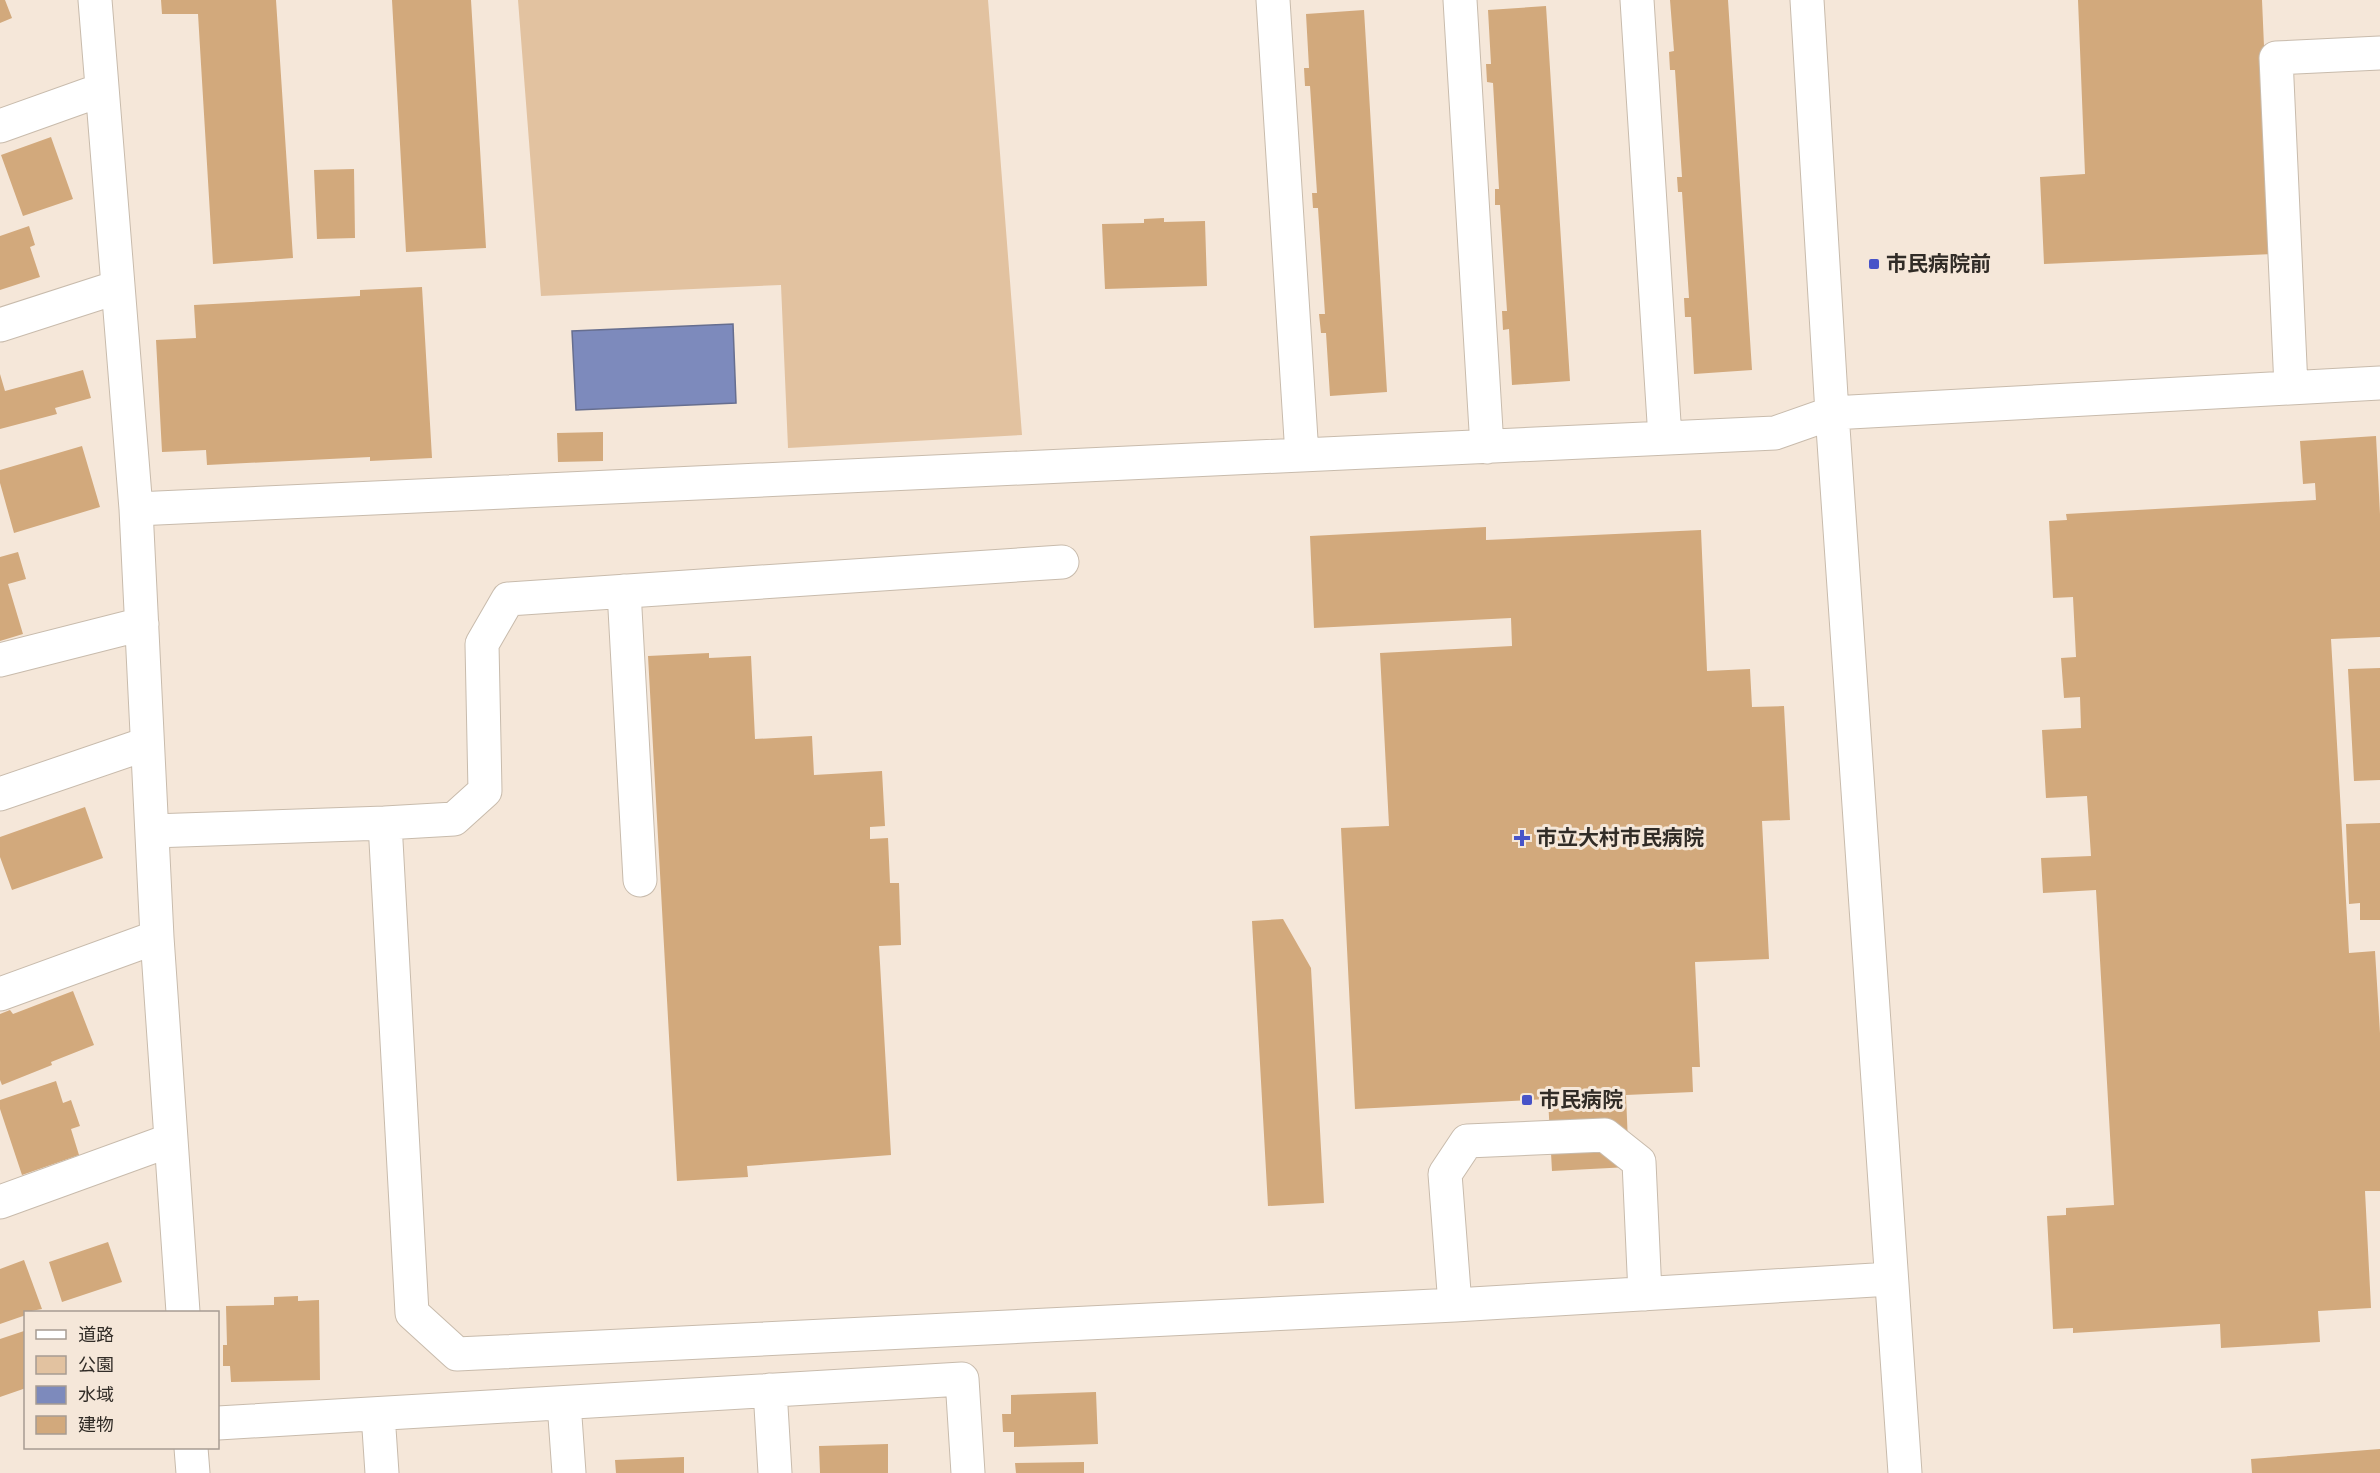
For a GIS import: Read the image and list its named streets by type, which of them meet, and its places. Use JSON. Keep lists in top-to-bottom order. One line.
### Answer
{"places":{"transit":["市民病院前","市民病院"],"health":["市立大村市民病院"]},"legend":["道路","公園","水域","建物"]}
